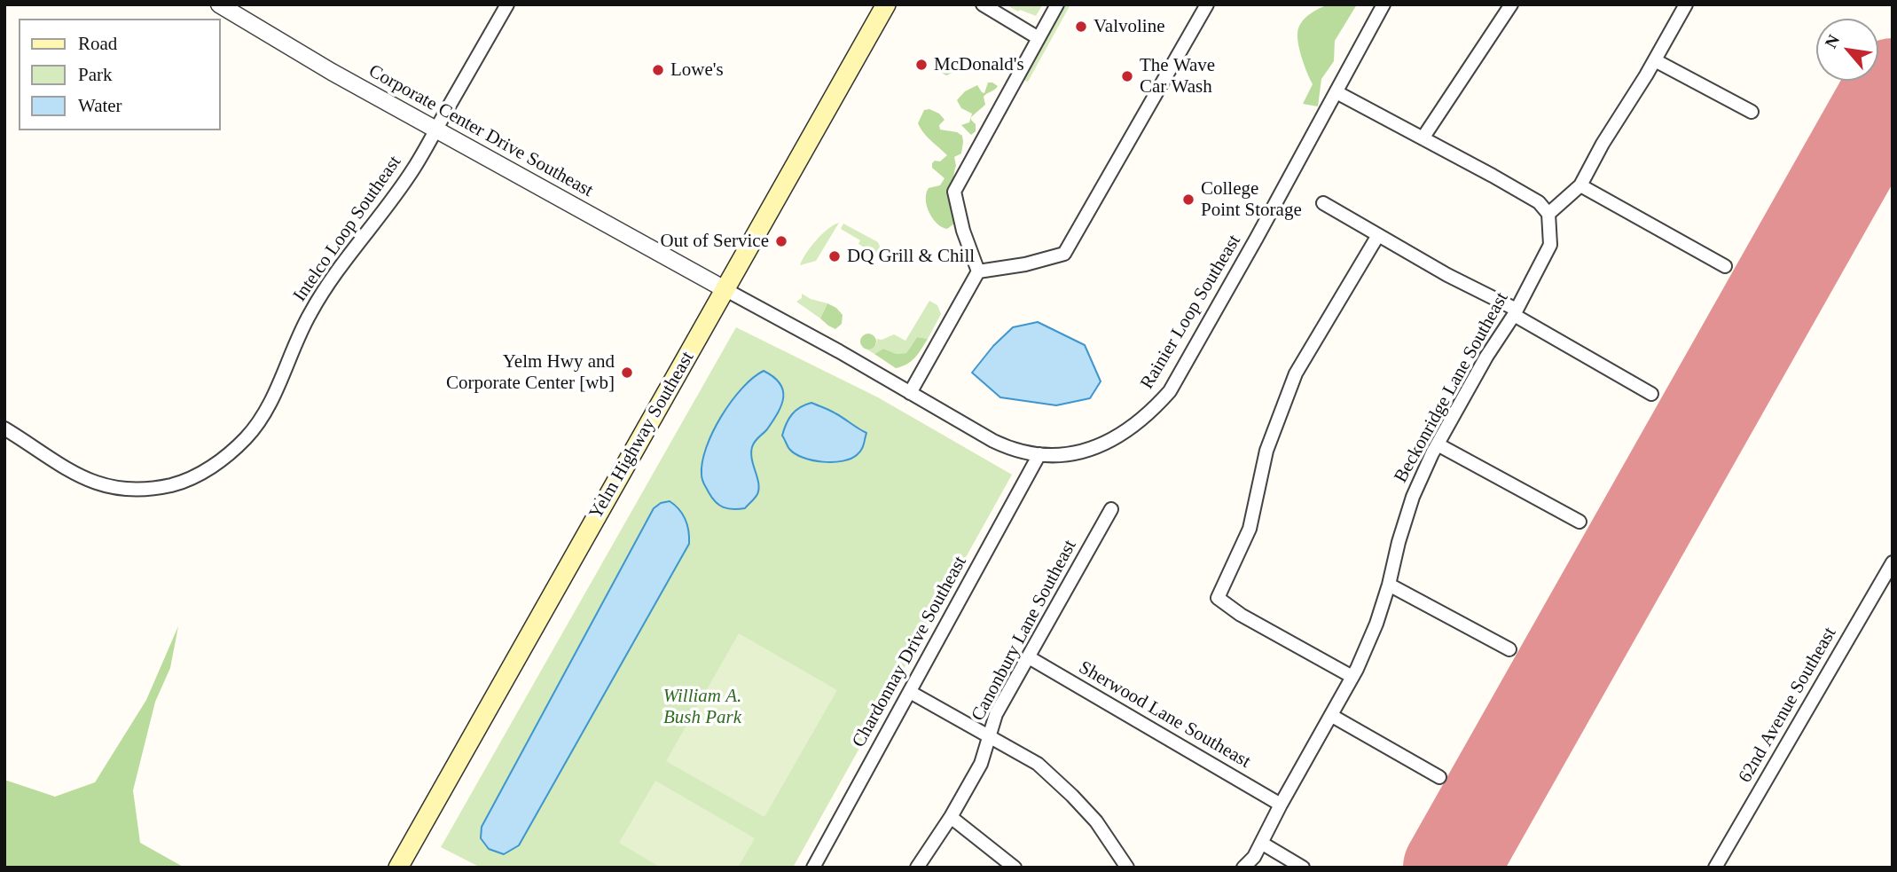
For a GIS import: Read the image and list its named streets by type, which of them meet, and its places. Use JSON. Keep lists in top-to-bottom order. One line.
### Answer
{"streets":{"main road":["Yelm Highway Southeast"],"street":["Corporate Center Drive Southeast","Intelco Loop Southeast","Rainier Loop Southeast","Beckonridge Lane Southeast","Canonbury Lane Southeast","Chardonnay Drive Southeast","62nd Avenue Southeast","Sherwood Lane Southeast"]},"crossings":[["Corporate Center Drive Southeast","Intelco Loop Southeast"],["Corporate Center Drive Southeast","Rainier Loop Southeast"],["Corporate Center Drive Southeast","Yelm Highway Southeast"],["Rainier Loop Southeast","Yelm Highway Southeast"],["Rainier Loop Southeast","Chardonnay Drive Southeast"],["Beckonridge Lane Southeast","Sherwood Lane Southeast"],["Canonbury Lane Southeast","Sherwood Lane Southeast"]],"parks":["William A. Bush Park"],"places":["Valvoline","McDonald's","Lowe's","The Wave Car Wash","College Point Storage","Out of Service","DQ Grill & Chill","Yelm Hwy and Corporate Center [wb]"],"legend":["Road","Park","Water"],"north":"top left"}
